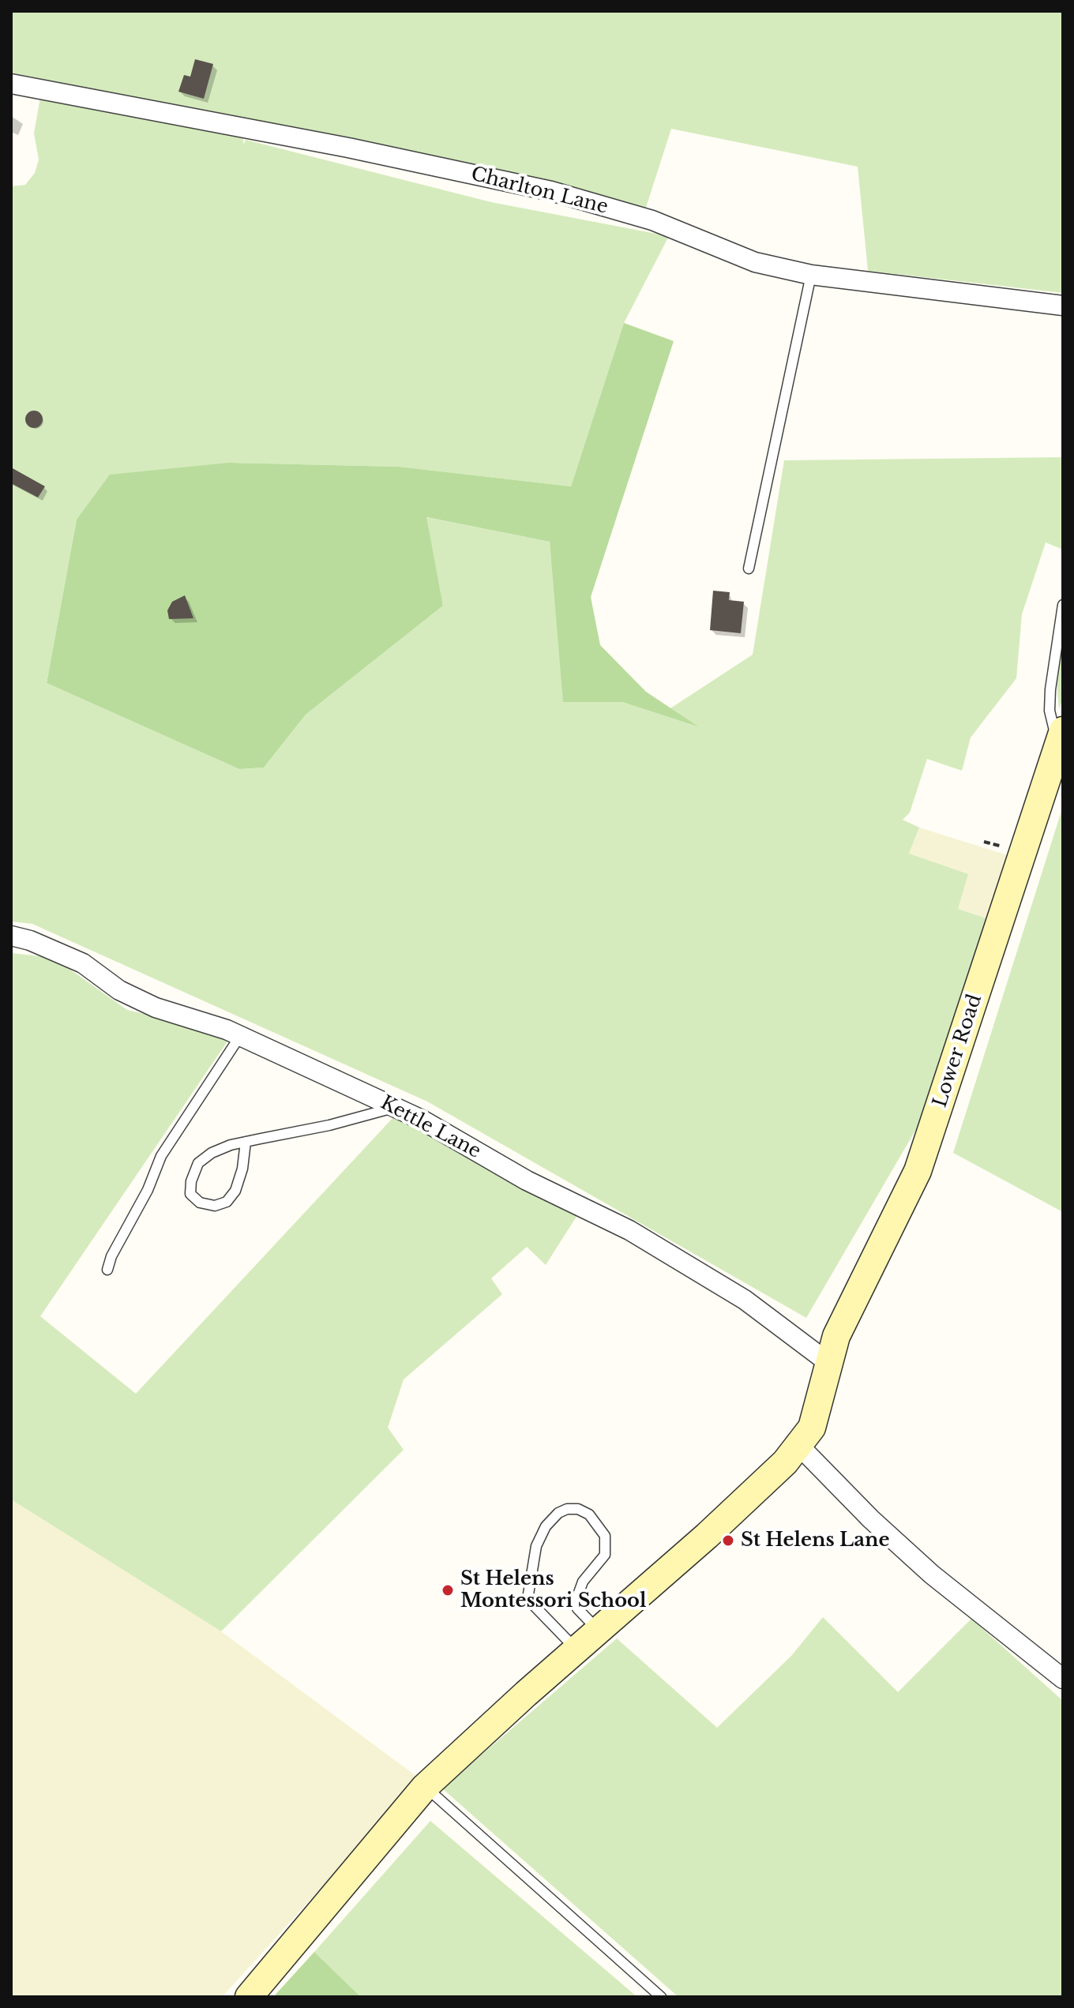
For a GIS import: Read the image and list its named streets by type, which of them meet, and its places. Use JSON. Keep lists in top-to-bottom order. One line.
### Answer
{"streets":{"main road":["Lower Road"],"street":["Charlton Lane","Kettle Lane"]},"crossings":[["Lower Road","Kettle Lane"]],"places":["St Helens Lane","St Helens Montessori School"]}
